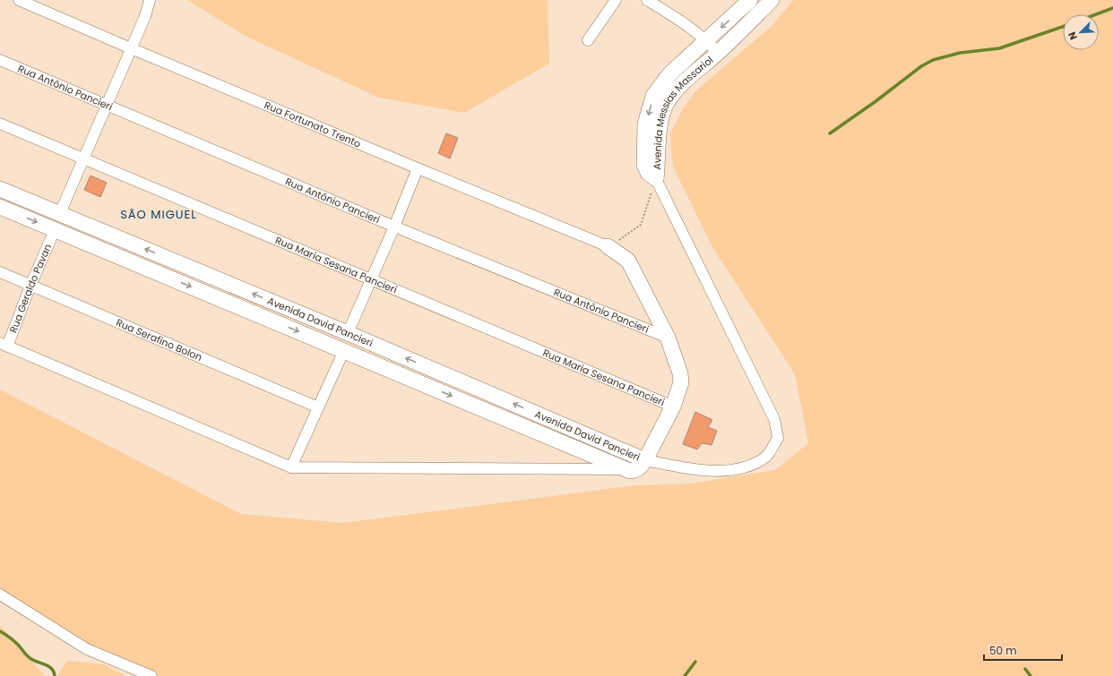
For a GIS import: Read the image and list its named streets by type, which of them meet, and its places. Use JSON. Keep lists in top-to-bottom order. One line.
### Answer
{"streets":{"street":["Rua Antônio Pancieri","Avenida Messias Massariol","Rua Fortunato Trento","Rua Maria Sesana Pancieri","Rua Geraldo Pavan","Avenida David Pancieri","Rua Serafino Bolon"]},"crossings":[["Rua Geraldo Pavan","Avenida David Pancieri"],["Rua Geraldo Pavan","Rua Serafino Bolon"]],"districts":["SÃO MIGUEL"],"scale_bar":"50 m","north":"bottom left"}
